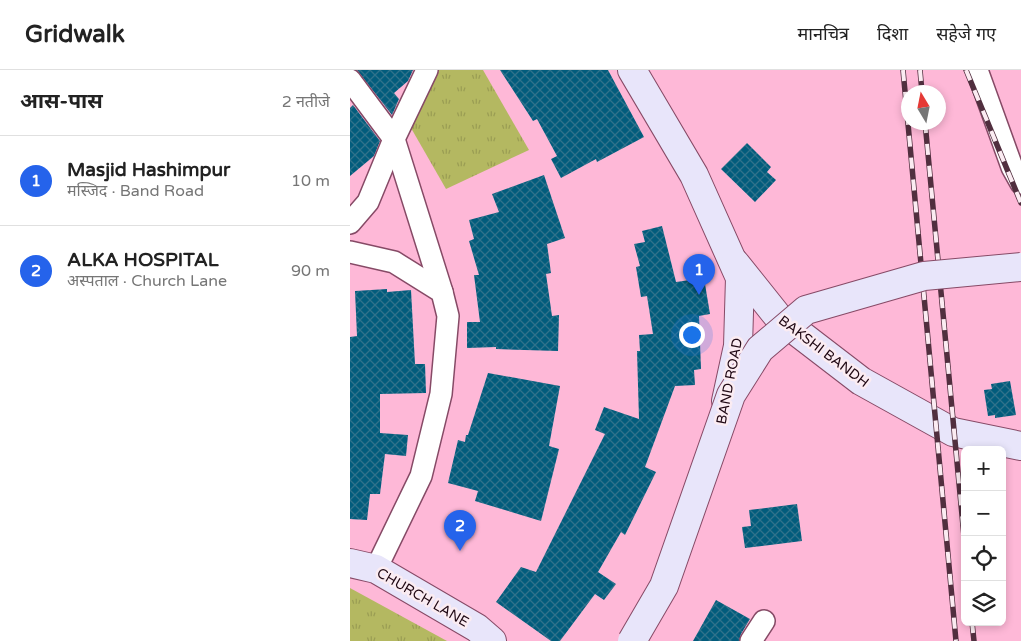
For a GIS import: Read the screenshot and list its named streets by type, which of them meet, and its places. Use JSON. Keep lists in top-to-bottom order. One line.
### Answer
{"streets":{"main road":["BAKSHI BANDH","BAND ROAD","CHURCH LANE"]},"crossings":[["BAKSHI BANDH","BAND ROAD"]],"north":"top","page":{"header":"Gridwalk","nav":["मानचित्र","दिशा","सहेजे गए"],"heading":["आस-पास","2 नतीजे"],"list":[{"mark":"1","name":"Masjid Hashimpur","note":"मस्जिद · Band Road","value":"10 m"},{"mark":"2","name":"ALKA HOSPITAL","note":"अस्पताल · Church Lane","value":"90 m"}],"pins":["1","2"],"map_buttons":["+","−"]}}
